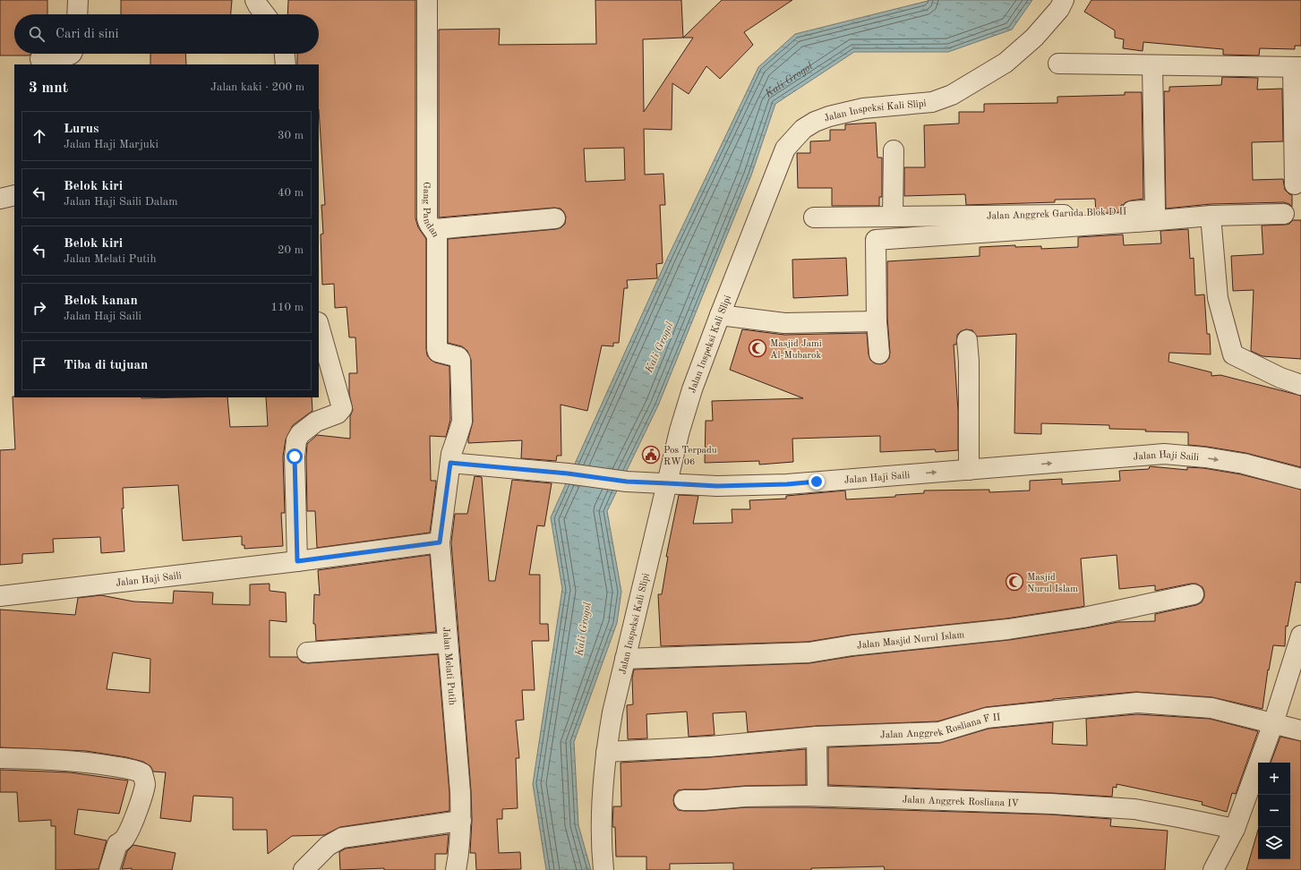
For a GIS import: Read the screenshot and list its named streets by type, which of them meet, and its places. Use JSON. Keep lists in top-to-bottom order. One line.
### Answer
{"streets":{"street":["Jalan Inspeksi Kali Slipi","Gang Pandan","Jalan Anggrek Garuda Blok D II","Jalan Haji Saili","Jalan Masjid Nurul Islam","Jalan Melati Putih","Jalan Anggrek Rosliana F II","Jalan Anggrek Rosliana IV"]},"crossings":[["Jalan Inspeksi Kali Slipi","Jalan Haji Saili"],["Jalan Inspeksi Kali Slipi","Jalan Masjid Nurul Islam"],["Jalan Inspeksi Kali Slipi","Jalan Anggrek Rosliana F II"],["Gang Pandan","Jalan Haji Saili"],["Gang Pandan","Jalan Melati Putih"],["Jalan Haji Saili","Jalan Melati Putih"]],"one_way":["Jalan Haji Saili"],"water":["Kali Grogol"],"places":{"mosque":["Masjid Jami Al-Mubarok","Masjid Nurul Islam"],"public building":["Pos Terpadu RW 06"]},"page":{"search":"Cari di sini","heading":["3 mnt","Jalan kaki · 200 m"],"list":[["Lurus","Jalan Haji Marjuki","30 m"],["Belok kiri","Jalan Haji Saili Dalam","40 m"],["Belok kiri","Jalan Melati Putih","20 m"],["Belok kanan","Jalan Haji Saili","110 m"],"Tiba di tujuan"],"map_buttons":["+","−"]}}
